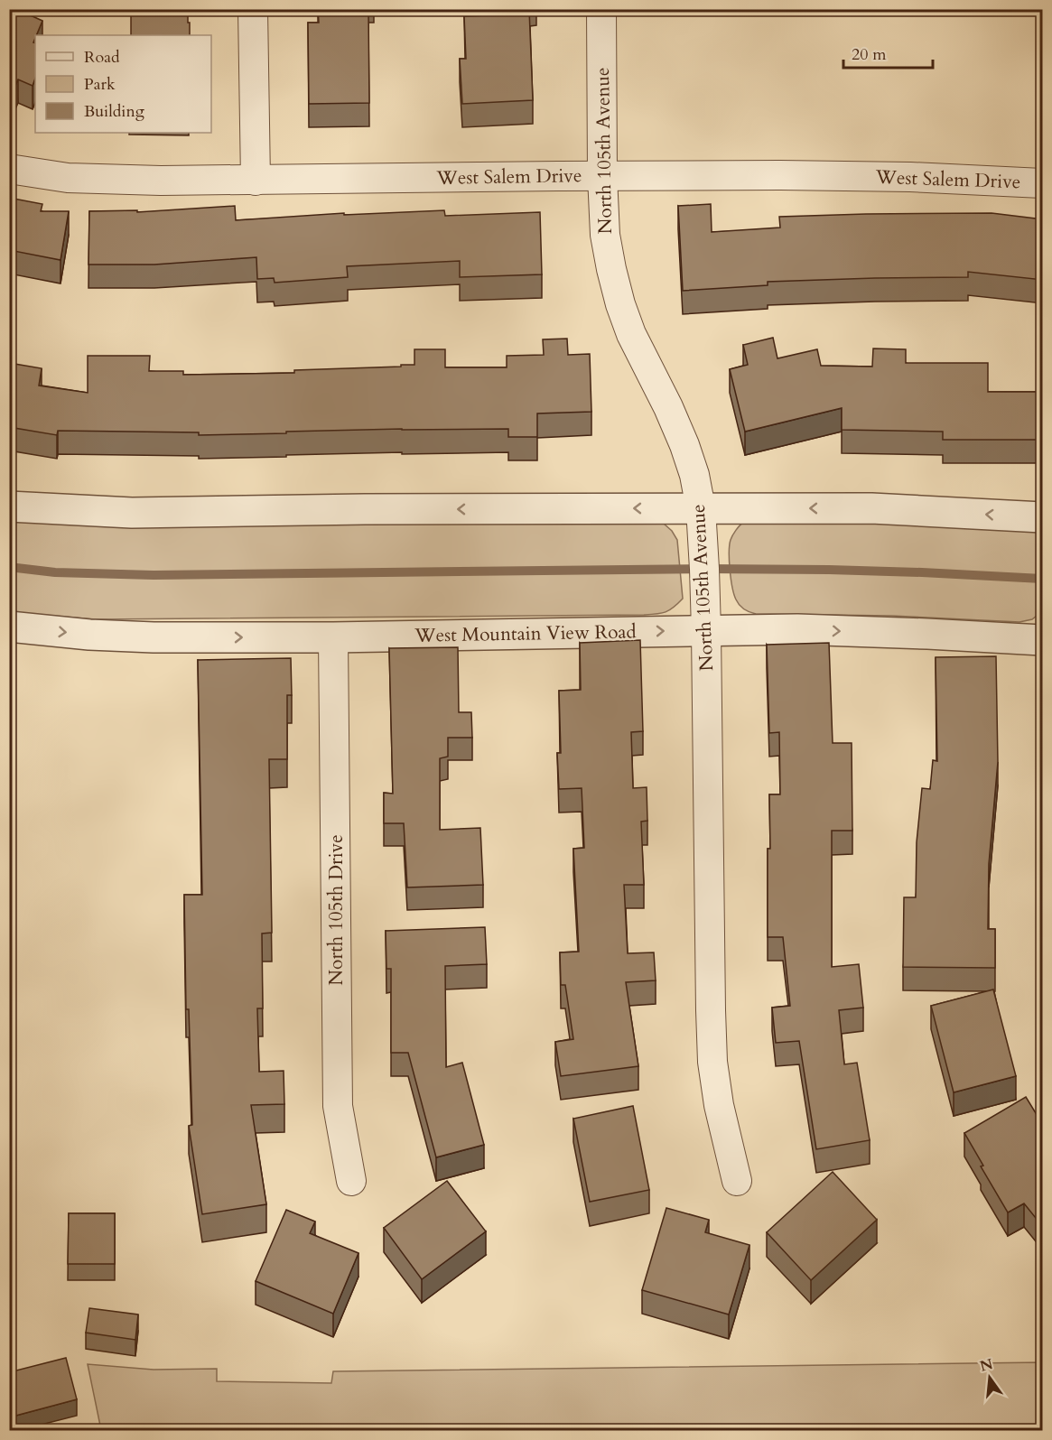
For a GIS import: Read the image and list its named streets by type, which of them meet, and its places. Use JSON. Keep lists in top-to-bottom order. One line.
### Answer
{"streets":{"street":["North 105th Avenue","West Salem Drive","West Mountain View Road","North 105th Drive"]},"crossings":[["North 105th Avenue","West Salem Drive"],["North 105th Avenue","West Mountain View Road"],["West Mountain View Road","North 105th Drive"]],"legend":["Road","Park","Building"],"scale_bar":"20 m","north":"top"}
